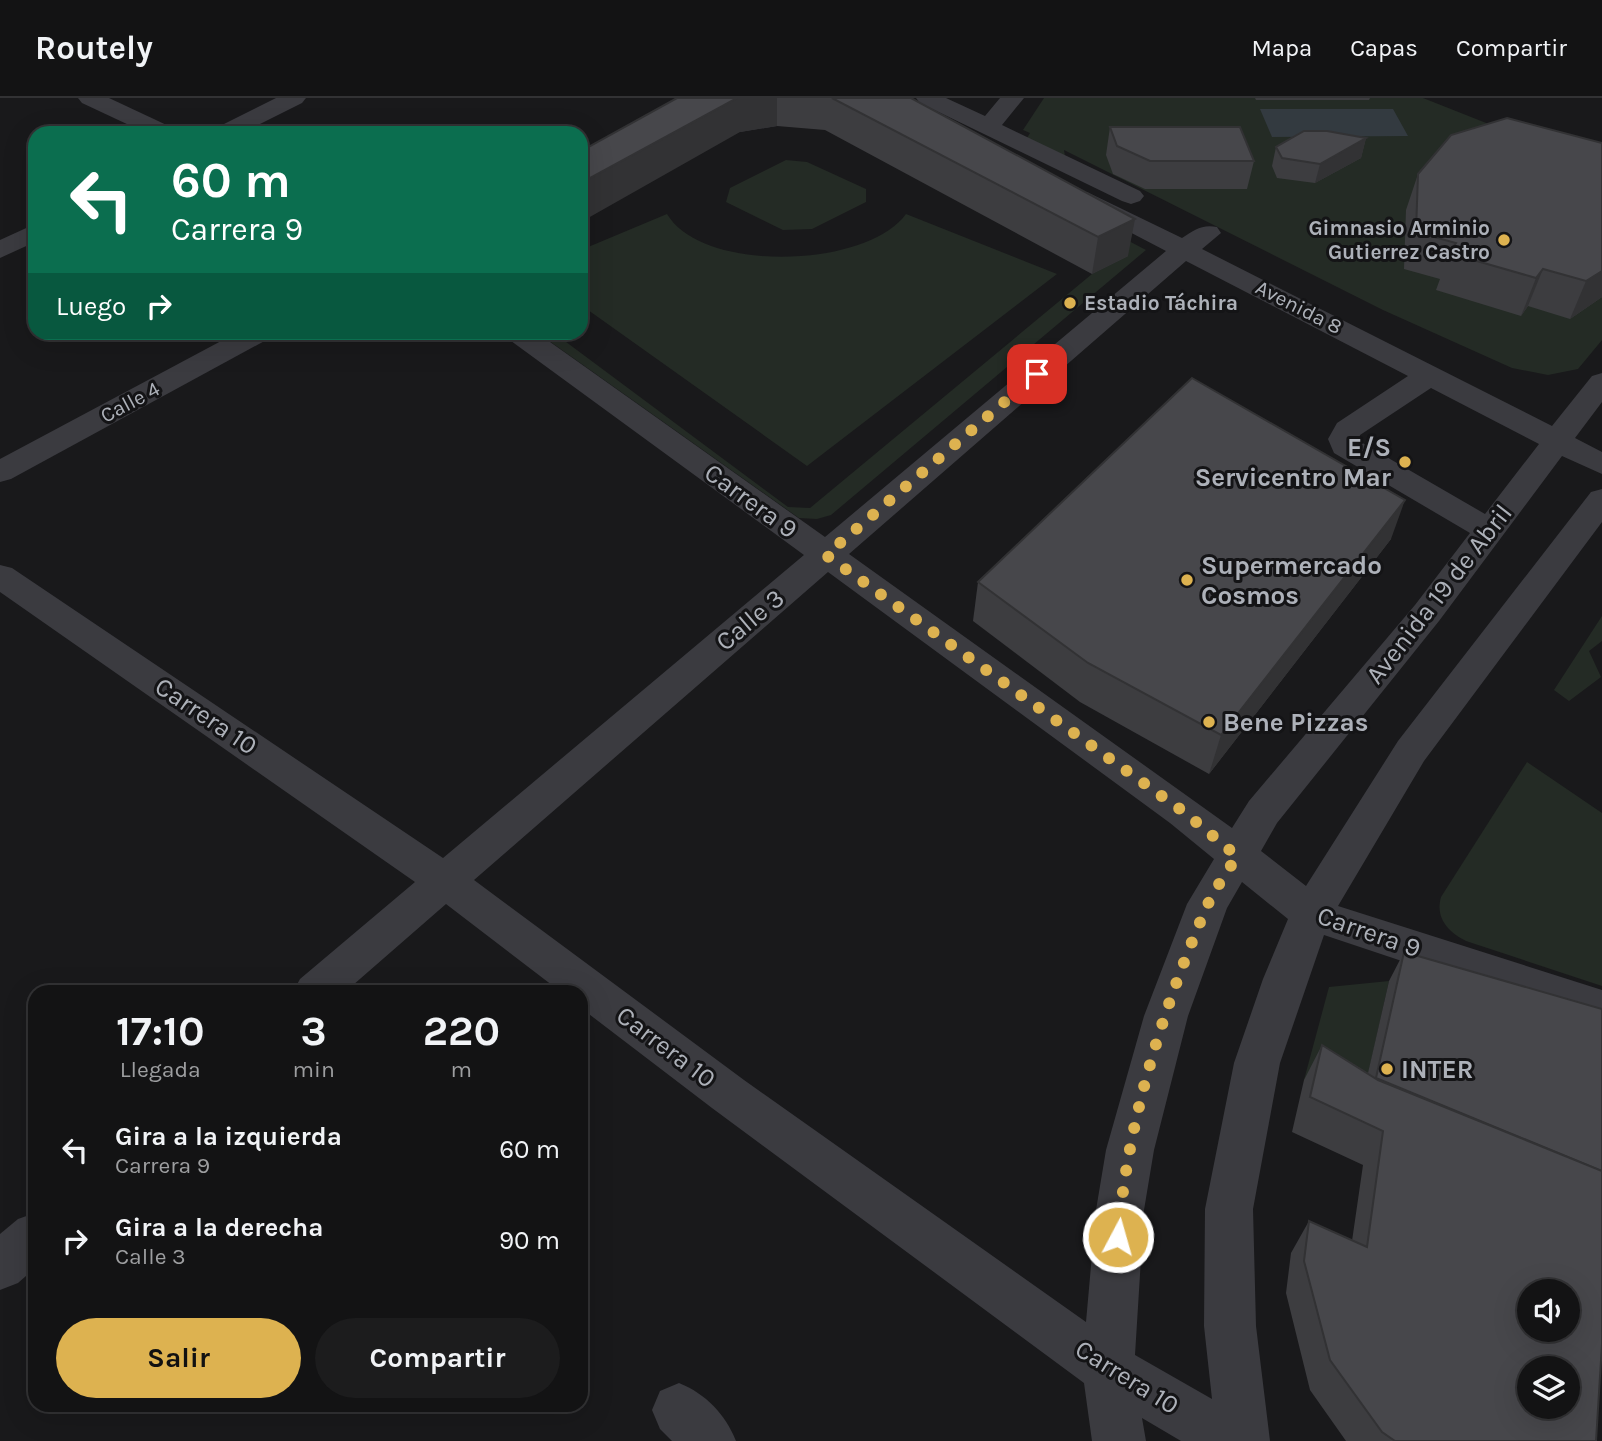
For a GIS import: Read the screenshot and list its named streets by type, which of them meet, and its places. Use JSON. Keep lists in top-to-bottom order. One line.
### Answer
{"streets":{"street":["Avenida 8","Calle 4","Carrera 9","Avenida 19 de Abril","Calle 3","Carrera 10"]},"crossings":[["Avenida 8","Avenida 19 de Abril"],["Avenida 8","Calle 3"],["Carrera 9","Avenida 19 de Abril"],["Carrera 9","Calle 3"],["Avenida 19 de Abril","Carrera 10"],["Calle 3","Carrera 10"]],"places":["Gimnasio Arminio Gutierrez Castro","Estadio Táchira","E/S Servicentro Mar","Supermercado Cosmos","Bene Pizzas","INTER"],"page":{"header":"Routely","nav":["Mapa","Capas","Compartir"],"turn":["60 m","Carrera 9"],"then":"Luego","eta":["17:10","Llegada","3","min","220","m"],"list":[{"name":"Gira a la izquierda","note":"Carrera 9","value":"60 m"},{"name":"Gira a la derecha","note":"Calle 3","value":"90 m"}],"buttons":["Salir","Compartir"]}}
